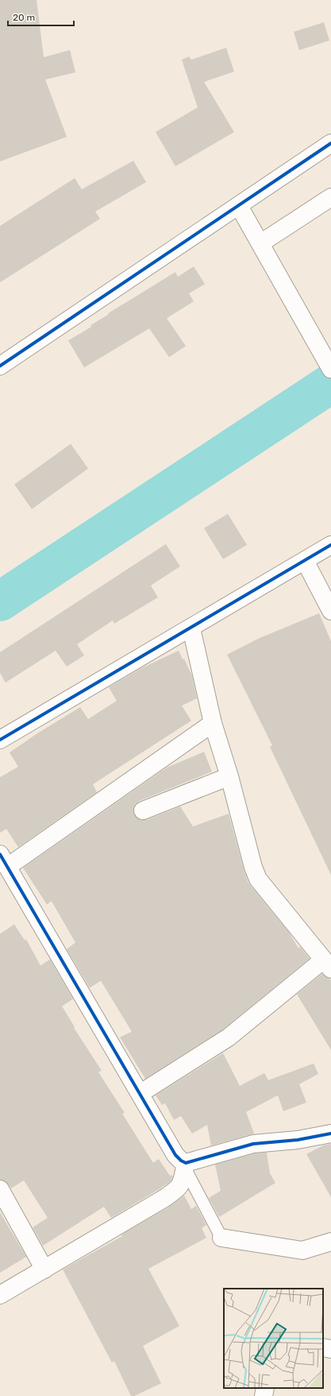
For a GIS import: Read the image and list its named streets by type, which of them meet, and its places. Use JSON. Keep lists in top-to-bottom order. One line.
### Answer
{"scale_bar":"20 m"}
